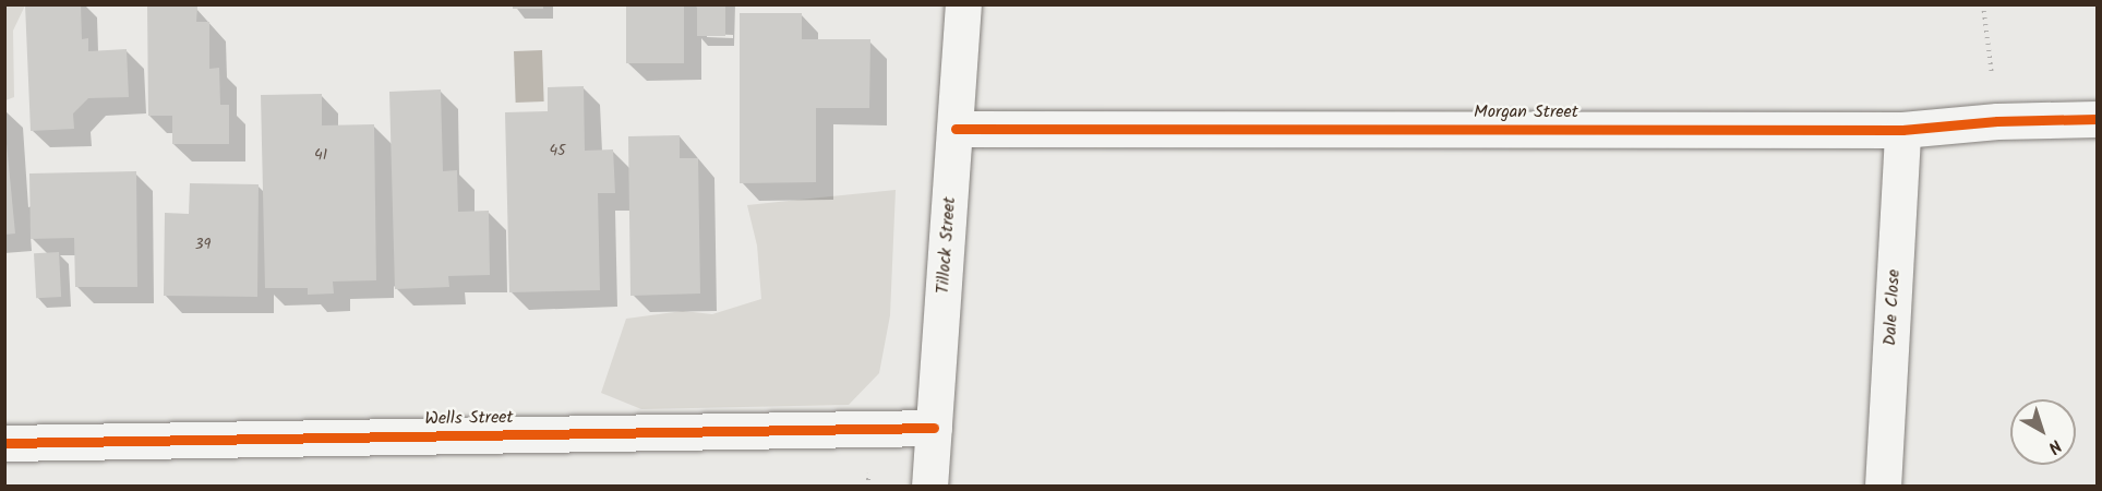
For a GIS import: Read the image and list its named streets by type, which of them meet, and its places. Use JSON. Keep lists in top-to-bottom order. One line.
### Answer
{"streets":{"street":["Morgan Street","Tillock Street","Dale Close","Wells Street"]},"crossings":[["Morgan Street","Tillock Street"],["Morgan Street","Dale Close"],["Tillock Street","Wells Street"]],"house_numbers":["45","41","39"],"north":"bottom right"}
